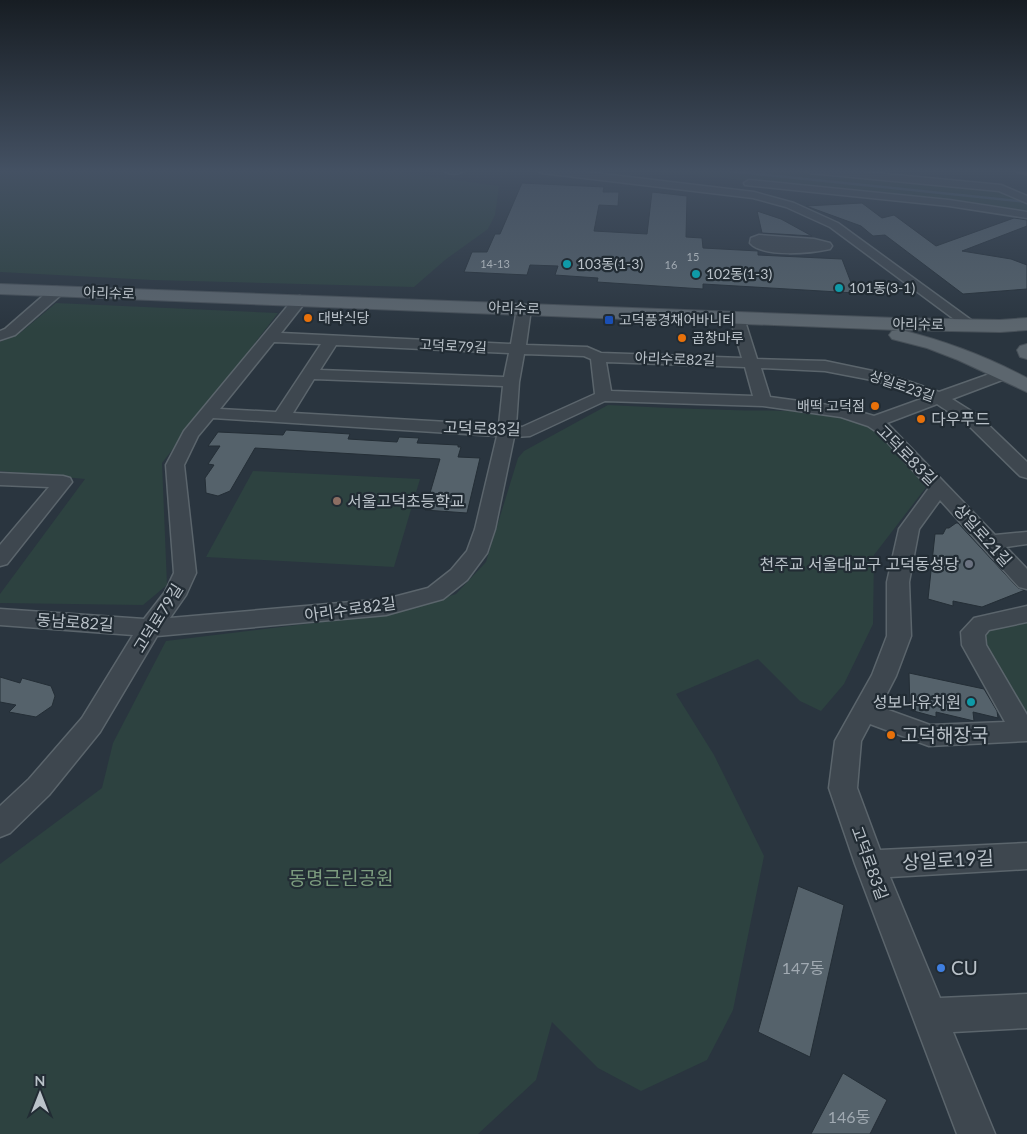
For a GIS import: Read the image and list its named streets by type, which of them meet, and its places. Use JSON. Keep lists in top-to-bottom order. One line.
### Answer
{"streets":{"main road":["아리수로"],"street":["고덕로79길","아리수로82길","상일로23길","고덕로83길","상일로21길","동남로82길","상일로19길"]},"crossings":[["아리수로","고덕로79길"],["아리수로","아리수로82길"],["고덕로79길","아리수로82길"],["고덕로79길","고덕로83길"],["고덕로79길","동남로82길"],["아리수로82길","상일로23길"],["아리수로82길","고덕로83길"],["아리수로82길","동남로82길"],["고덕로83길","상일로21길"],["고덕로83길","상일로19길"]],"parks":["동명근린공원"],"places":{"other":["103동(1-3)","102동(1-3)","101동(3-1)","대박식당","곱창마루","배떡 고덕점","다우푸드","서울고덕초등학교","천주교 서울대교구 고덕동성당","성보나유치원","고덕해장국","CU"],"transit":["고덕풍경채어바니티"]},"house_numbers":["15","14-13","16","147동","146동"],"north":"top"}
